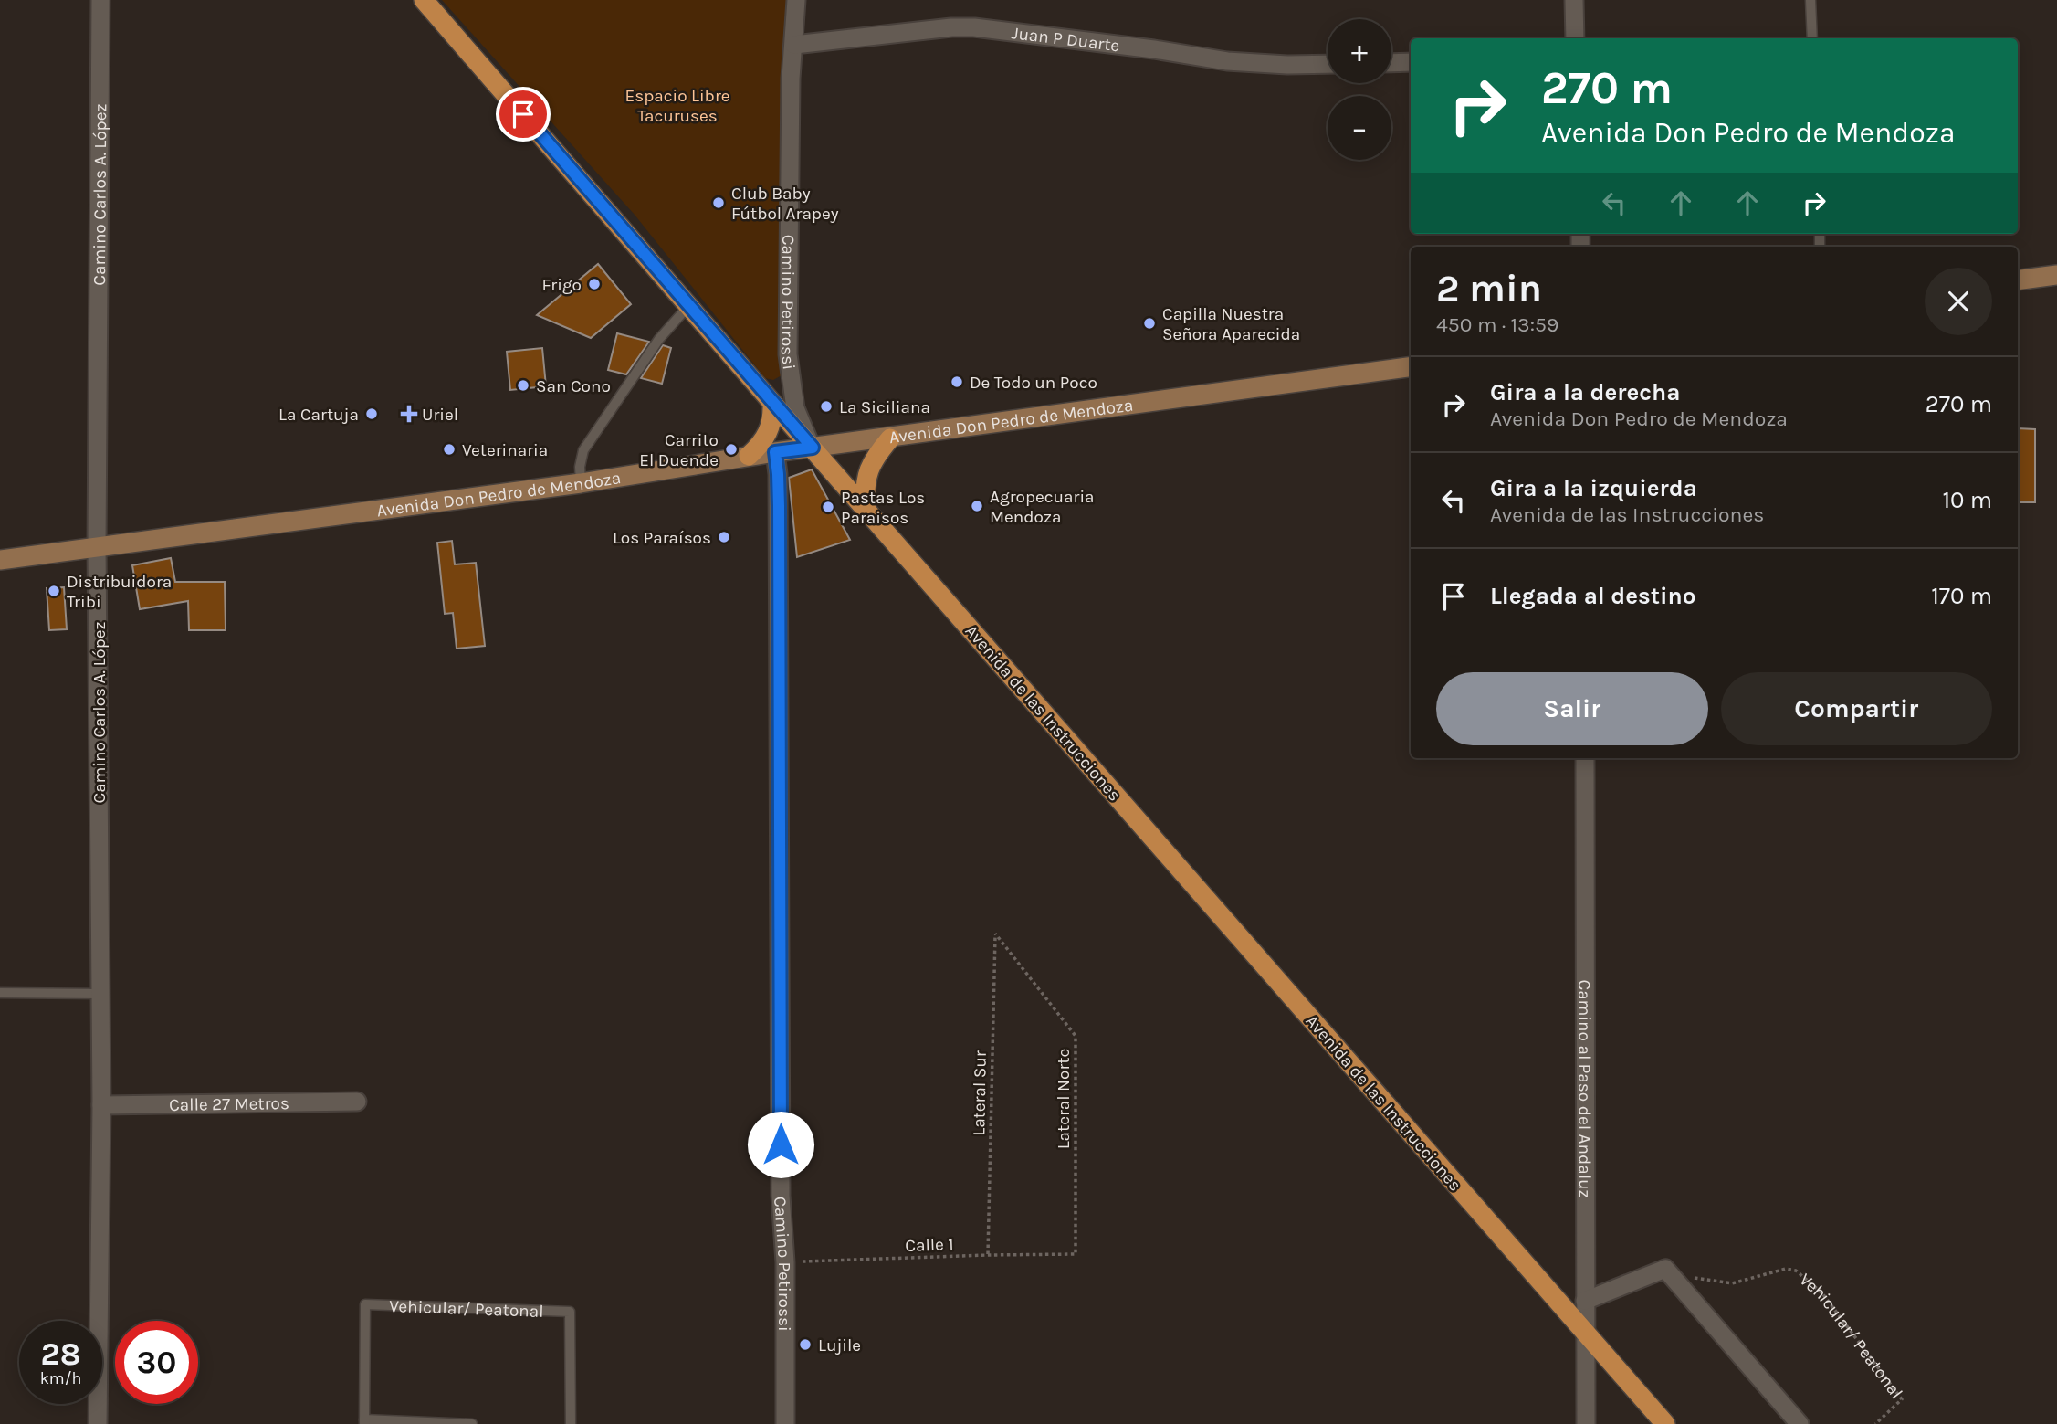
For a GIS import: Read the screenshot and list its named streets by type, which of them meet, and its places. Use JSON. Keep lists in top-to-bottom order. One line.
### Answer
{"streets":{"main road":["Avenida Don Pedro de Mendoza","Avenida de las Instrucciones"],"street":["Juan P Duarte","Camino Carlos A. López","Camino Petirossi","Camino al Paso del Andaluz","Calle 27 Metros"],"lane":["Vehicular/ Peatonal"],"path":["Lateral Sur","Lateral Norte","Calle 1"]},"crossings":[["Juan P Duarte","Camino Petirossi"],["Camino Carlos A. López","Avenida Don Pedro de Mendoza"],["Camino Carlos A. López","Calle 27 Metros"],["Camino Petirossi","Avenida Don Pedro de Mendoza"],["Camino Petirossi","Avenida de las Instrucciones"],["Camino Petirossi","Calle 1"],["Avenida Don Pedro de Mendoza","Avenida de las Instrucciones"],["Avenida de las Instrucciones","Camino al Paso del Andaluz"],["Lateral Sur","Lateral Norte"],["Lateral Sur","Calle 1"],["Lateral Norte","Calle 1"]],"parks":["Espacio Libre Tacuruses"],"places":{"other":["Club Baby Fútbol Arapey","Frigo","Capilla Nuestra Señora Aparecida","De Todo un Poco","San Cono","La Siciliana","La Cartuja","Veterinaria","Carrito El Duende","Agropecuaria Mendoza","Pastas Los Paraisos","Los Paraísos","Distribuidora Tribi","Lujile"],"health":["Uriel"]},"page":{"map_buttons":["+","−"],"turn":["270 m","Avenida Don Pedro de Mendoza"],"heading":["2 min","450 m · 13:59"],"list":[{"name":"Gira a la derecha","note":"Avenida Don Pedro de Mendoza","value":"270 m"},{"name":"Gira a la izquierda","note":"Avenida de las Instrucciones","value":"10 m"},{"name":"Llegada al destino","value":"170 m"}],"buttons":["Salir","Compartir"],"speed":"28 km/h","limit":"30"}}
